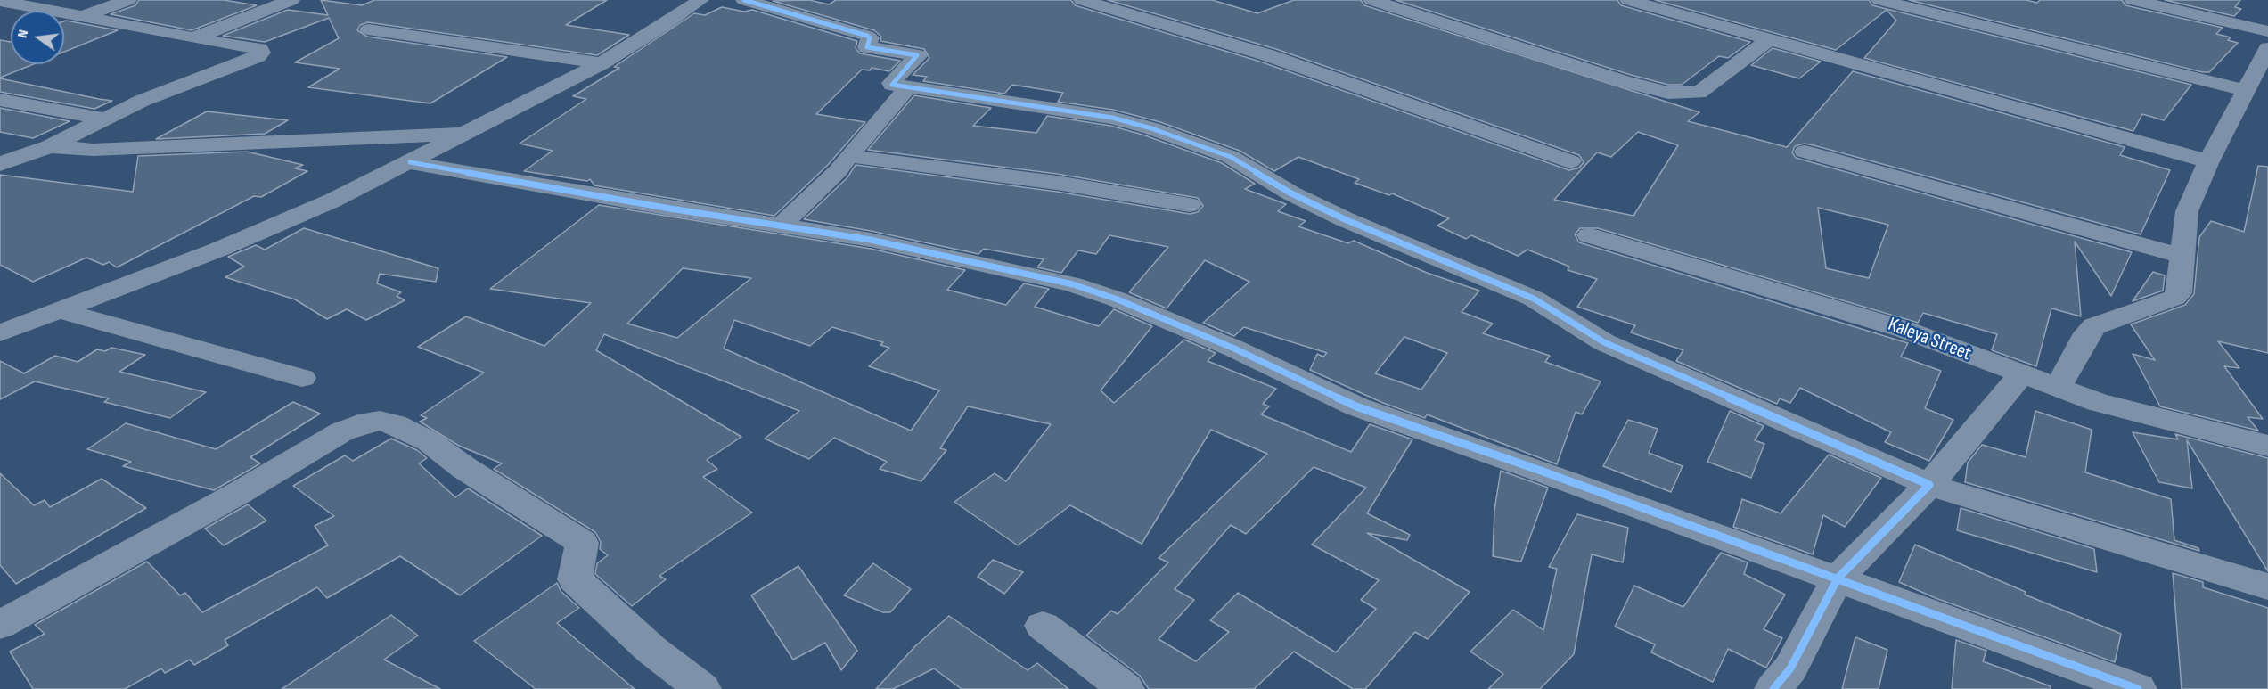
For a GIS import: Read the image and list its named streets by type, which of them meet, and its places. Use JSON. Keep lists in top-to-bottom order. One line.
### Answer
{"streets":{"street":["Kaleya Street"]},"north":"left"}
